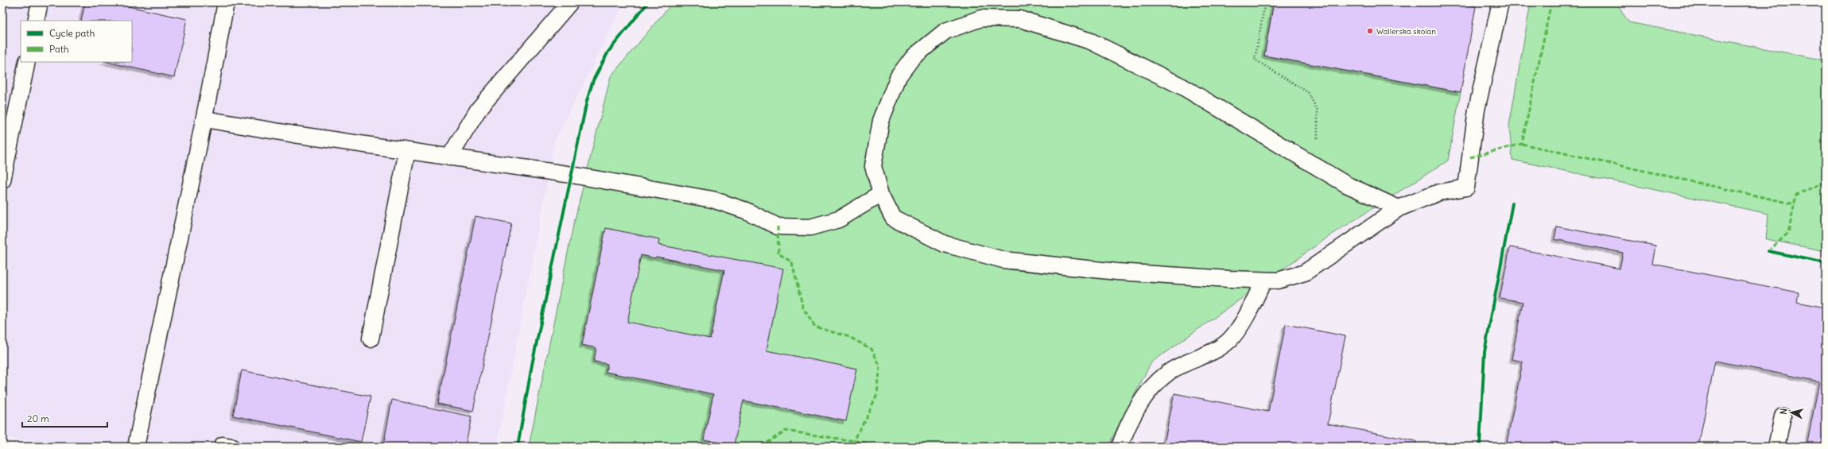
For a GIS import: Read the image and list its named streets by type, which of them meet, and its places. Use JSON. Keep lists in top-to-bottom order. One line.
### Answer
{"places":["Wallerska skolan"],"legend":["Cycle path","Path"],"scale_bar":"20 m","north":"left"}
